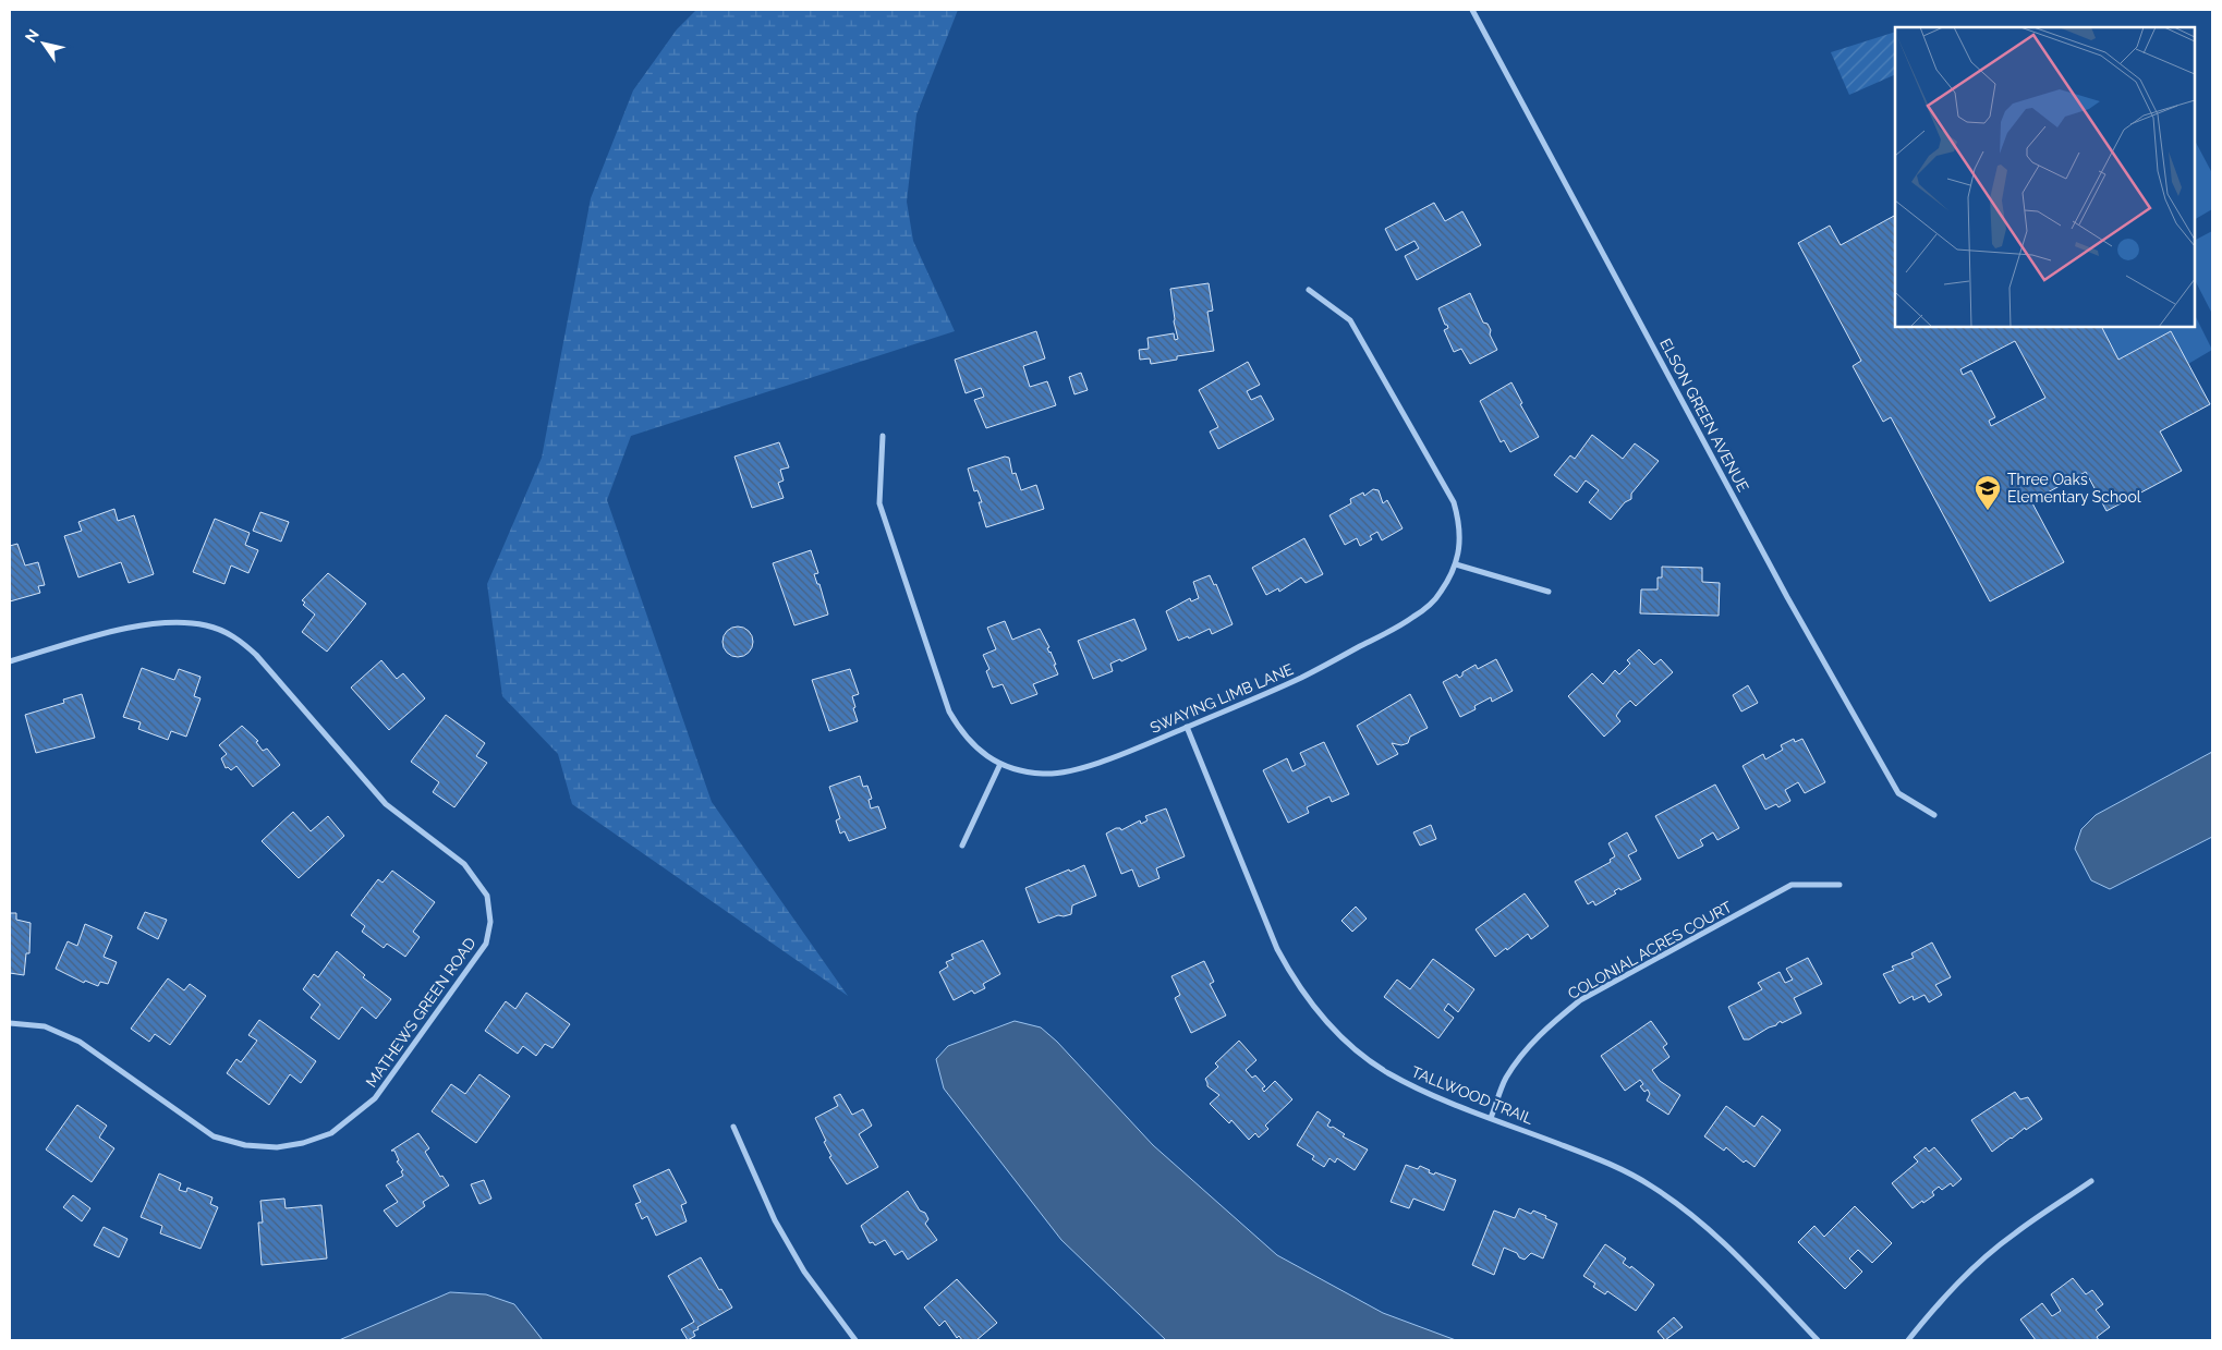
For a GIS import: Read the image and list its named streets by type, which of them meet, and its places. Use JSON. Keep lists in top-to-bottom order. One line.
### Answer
{"streets":{"street":["ELSON GREEN AVENUE","SWAYING LIMB LANE","COLONIAL ACRES COURT","MATHEWS GREEN ROAD","TALLWOOD TRAIL"]},"crossings":[["SWAYING LIMB LANE","TALLWOOD TRAIL"],["COLONIAL ACRES COURT","TALLWOOD TRAIL"]],"places":{"school or university":["Three Oaks Elementary School"]},"north":"top left"}
